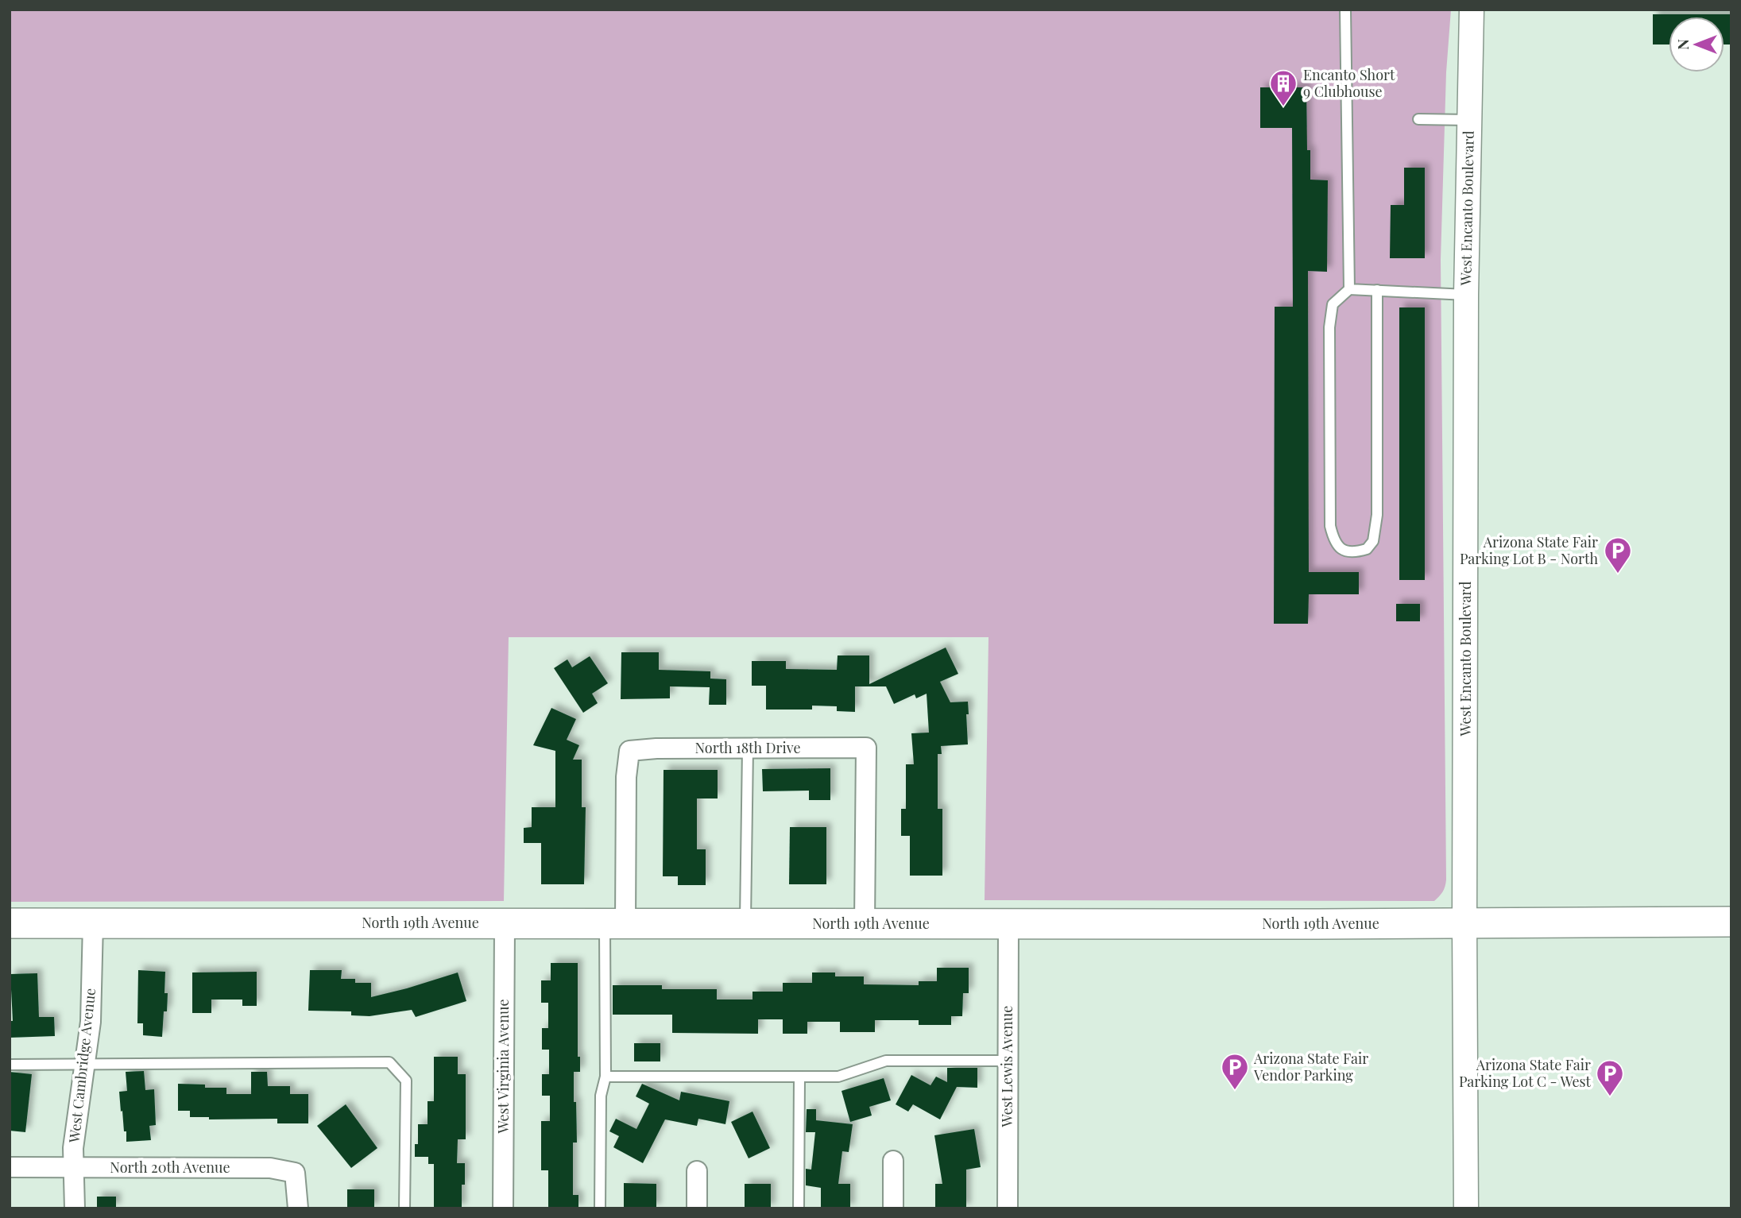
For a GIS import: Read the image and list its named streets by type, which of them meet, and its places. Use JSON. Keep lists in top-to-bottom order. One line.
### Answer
{"streets":{"main road":["North 19th Avenue"],"street":["West Encanto Boulevard","North 18th Drive","West Cambridge Avenue","West Virginia Avenue","West Lewis Avenue","North 20th Avenue"]},"crossings":[["West Encanto Boulevard","North 19th Avenue"],["North 18th Drive","North 19th Avenue"],["North 19th Avenue","West Cambridge Avenue"],["North 19th Avenue","West Virginia Avenue"],["North 19th Avenue","West Lewis Avenue"],["West Cambridge Avenue","North 20th Avenue"]],"places":{"building":["Encanto Short 9 Clubhouse"],"parking":["Arizona State Fair Parking Lot B - North","Arizona State Fair Vendor Parking","Arizona State Fair Parking Lot C - West"]},"north":"left"}
